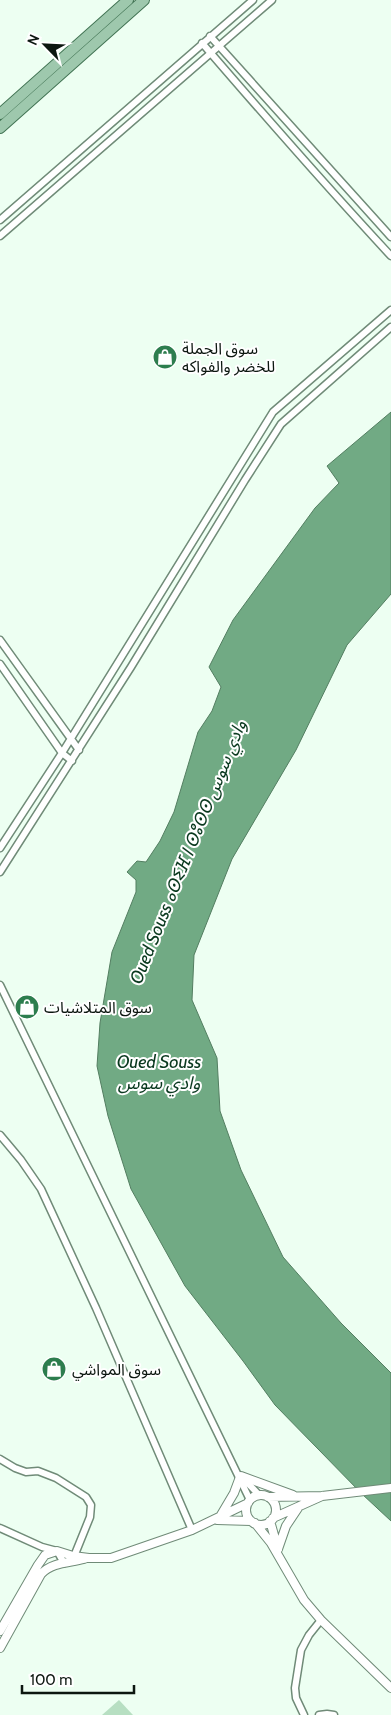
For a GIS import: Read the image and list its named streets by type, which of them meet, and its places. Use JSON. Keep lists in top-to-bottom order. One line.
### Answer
{"water":["Oued Souss ⴰⵙⵉⴼ ⵏ ⵙⵓⵙⵙ وادي سوس","Oued Souss وادي سوس"],"places":{"shop":["سوق الجملة للخضر والفواكه","سوق المتلاشيات","سوق المواشي"]},"scale_bar":"100 m","north":"top left"}
